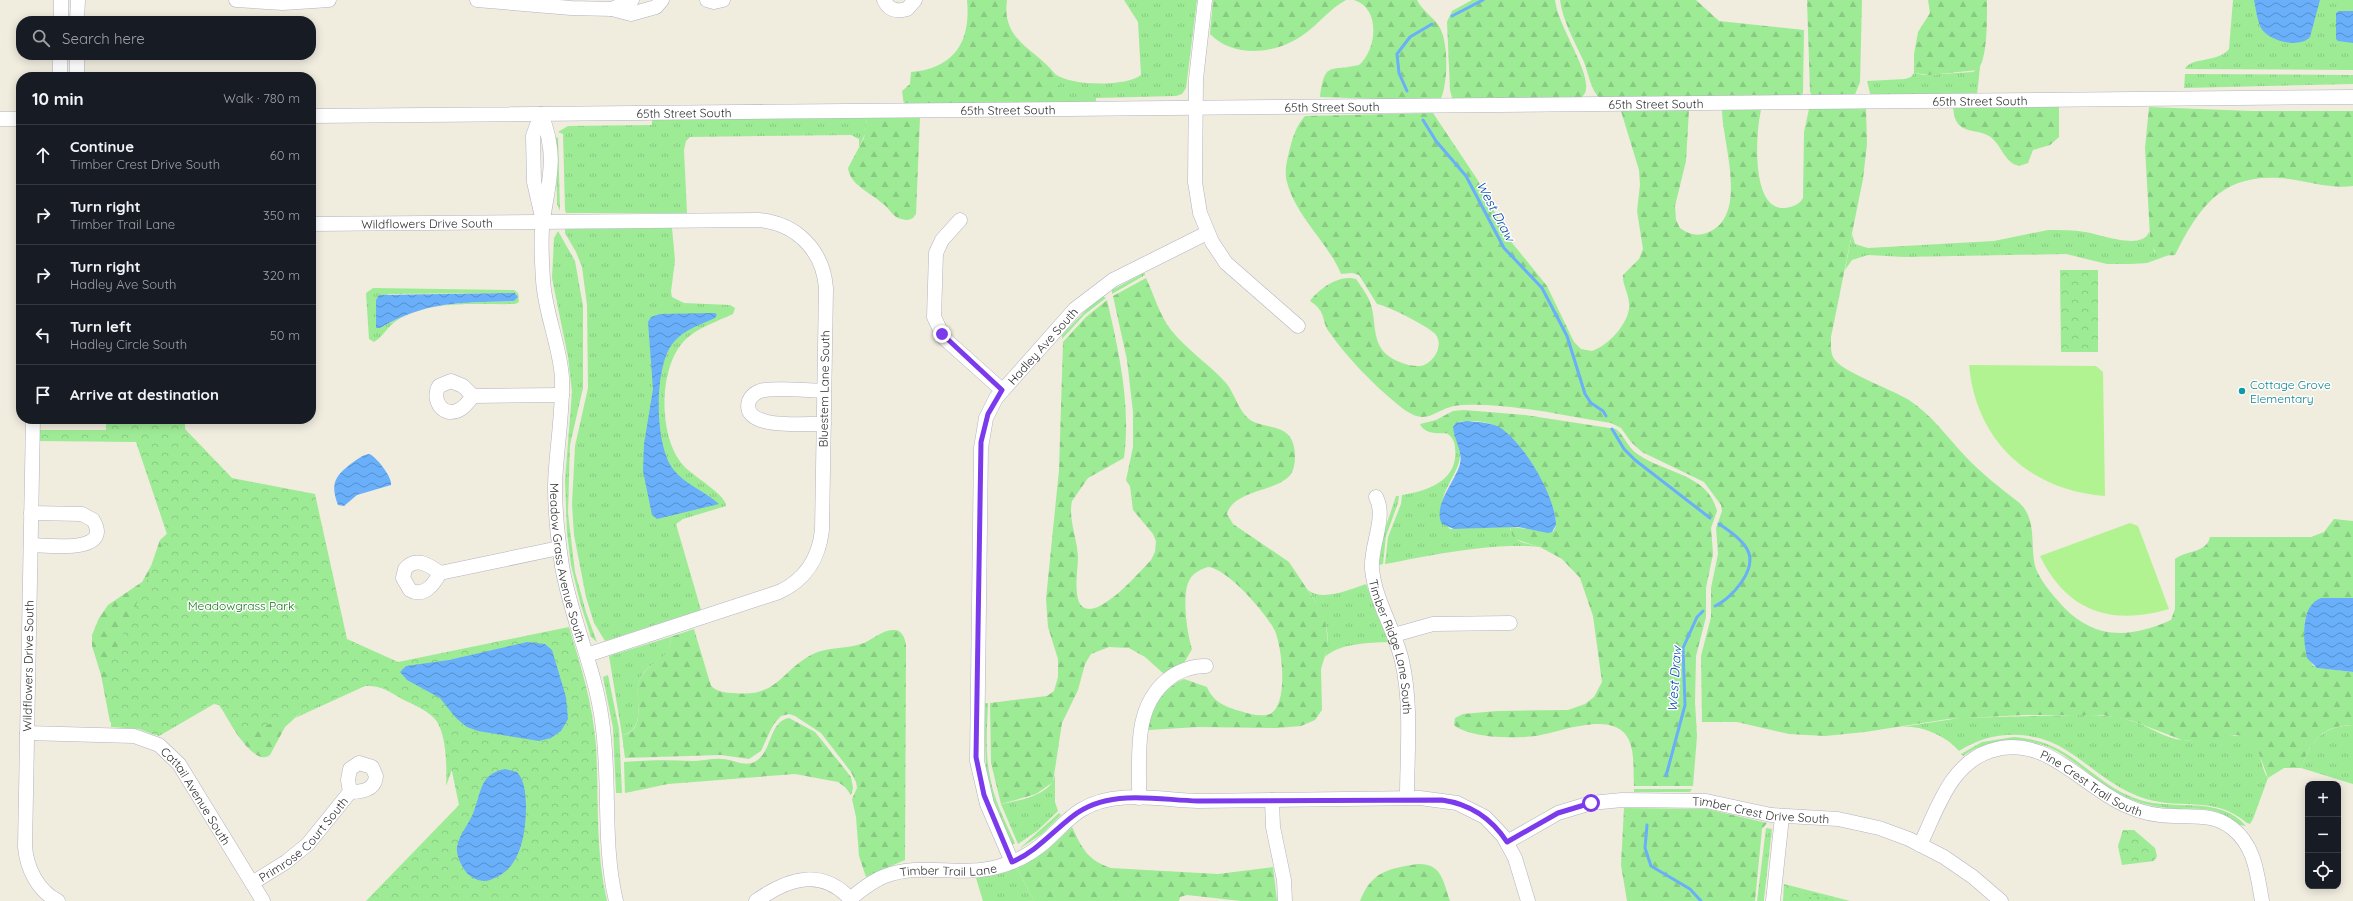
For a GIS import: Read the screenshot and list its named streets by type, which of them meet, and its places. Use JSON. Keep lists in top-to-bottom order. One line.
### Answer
{"streets":{"street":["65th Street South","Wildflowers Drive South","Hadley Ave South","Bluestem Lane South","Meadow Grass Avenue South","Timber Ridge Lane South","Pine Crest Trail South","Cattail Avenue South","Timber Crest Drive South","Primrose Court South","Timber Trail Lane"]},"crossings":[["65th Street South","Meadow Grass Avenue South"],["Wildflowers Drive South","Bluestem Lane South"],["Wildflowers Drive South","Meadow Grass Avenue South"],["Wildflowers Drive South","Cattail Avenue South"],["Hadley Ave South","Timber Trail Lane"],["Bluestem Lane South","Meadow Grass Avenue South"],["Timber Ridge Lane South","Timber Trail Lane"],["Pine Crest Trail South","Timber Crest Drive South"],["Cattail Avenue South","Primrose Court South"],["Timber Crest Drive South","Timber Trail Lane"]],"water":["West Draw"],"parks":["Meadowgrass Park"],"places":["Cottage Grove Elementary"],"page":{"search":"Search here","heading":["10 min","Walk · 780 m"],"list":[["Continue","Timber Crest Drive South","60 m"],["Turn right","Timber Trail Lane","350 m"],["Turn right","Hadley Ave South","320 m"],["Turn left","Hadley Circle South","50 m"],"Arrive at destination"],"map_buttons":["+","−"]}}
